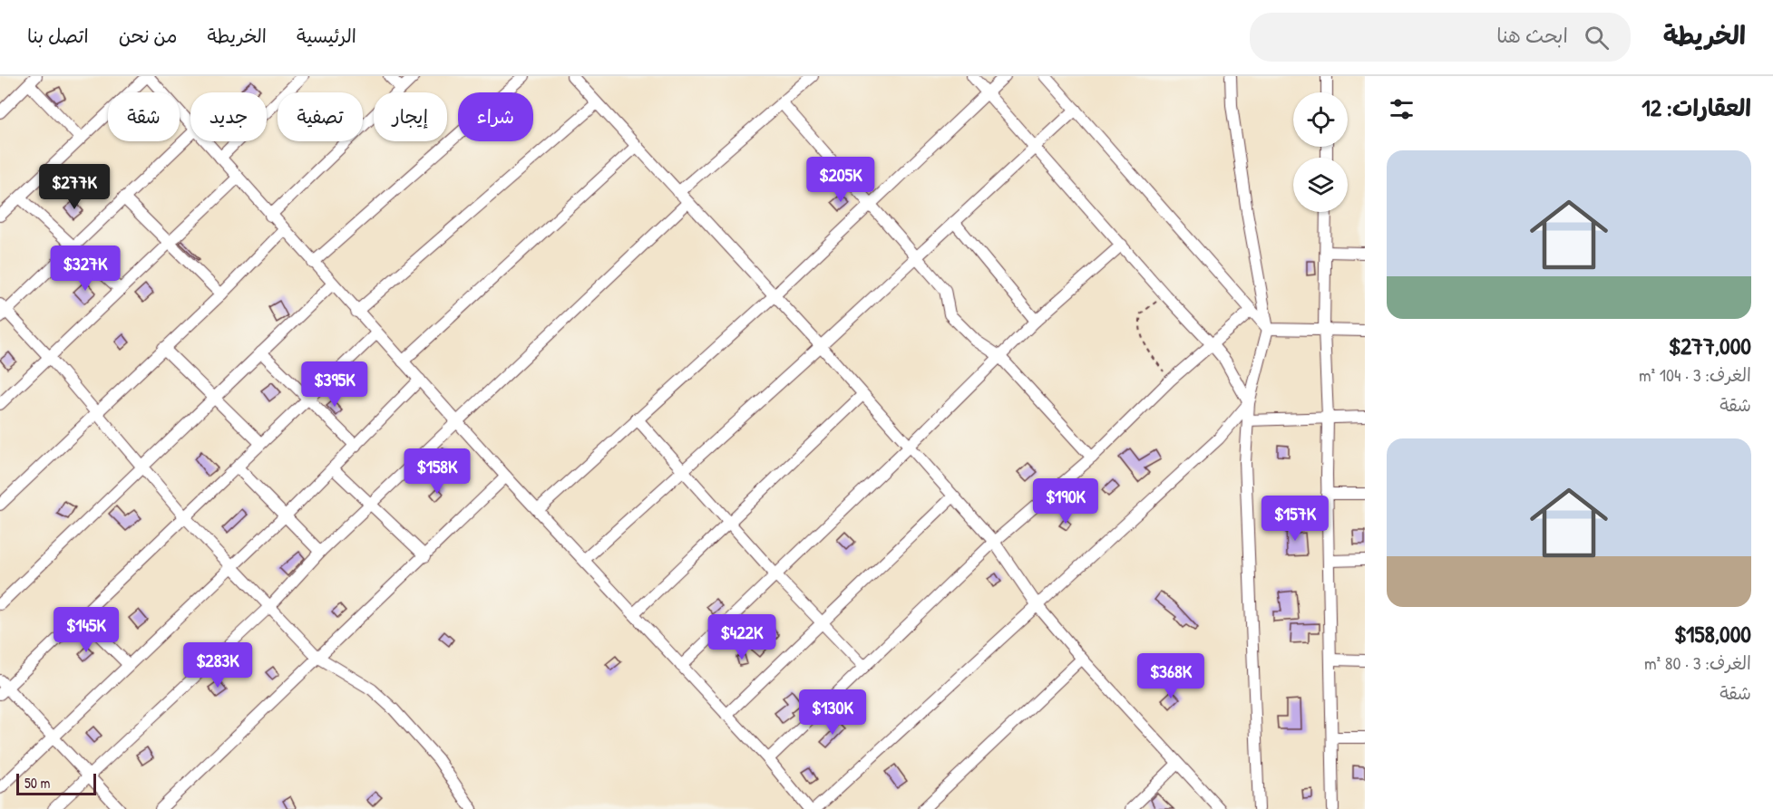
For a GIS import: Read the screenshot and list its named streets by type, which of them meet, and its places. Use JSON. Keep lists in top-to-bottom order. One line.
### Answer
{"scale_bar":"50 m","page":{"header":"الخريطة","search":"ابحث هنا","nav":["الرئيسية","الخريطة","من نحن","اتصل بنا"],"heading":"العقارات: 12","chip":["شراء","إيجار","تصفية","جديد","شقة"],"list":[{"name":"$277,000","note":"الغرف: 3 · 104 m² · شقة"},{"name":"$158,000","note":"الغرف: 3 · 80 m² · شقة"}],"price":["$205K","$277K","$327K","$395K","$158K","$190K","$157K","$145K","$422K","$283K","$368K","$130K"],"scale":"50 m"}}
